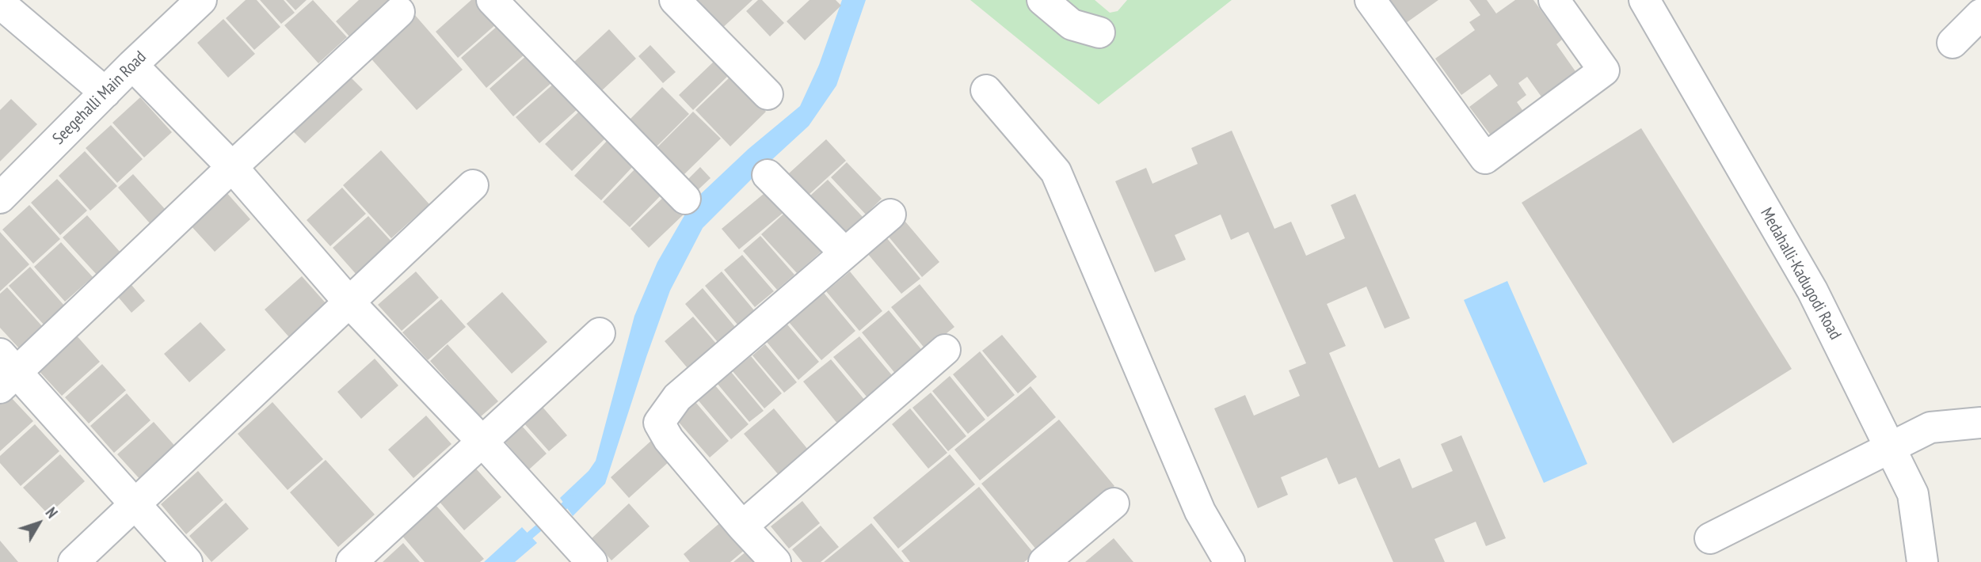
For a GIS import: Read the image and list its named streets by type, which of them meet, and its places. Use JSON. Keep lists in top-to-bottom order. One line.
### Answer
{"streets":{"street":["Seegehalli Main Road","Medahalli-Kadugodi Road"]},"north":"top right"}
